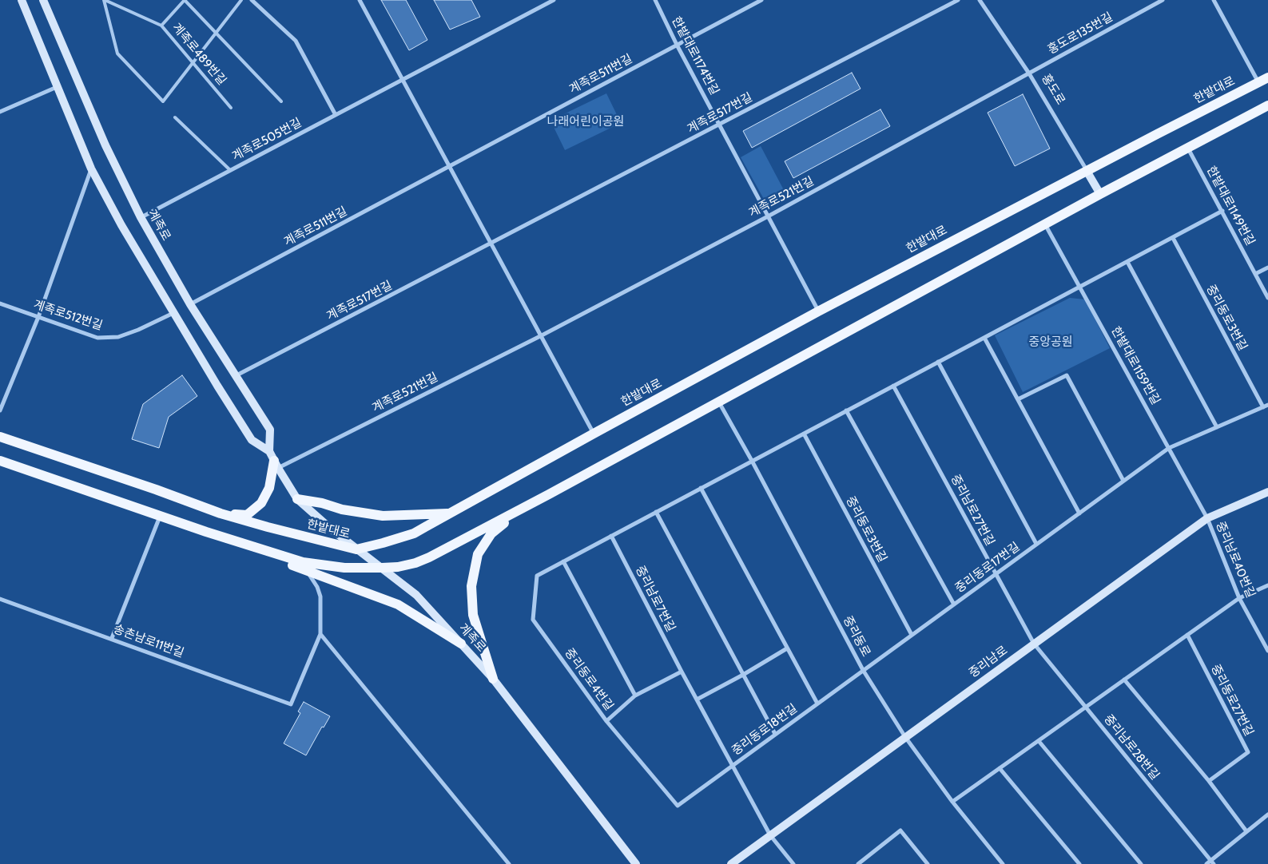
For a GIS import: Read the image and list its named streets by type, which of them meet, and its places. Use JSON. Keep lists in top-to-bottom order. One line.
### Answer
{"streets":{"main road":["홍도로","한밭대로","계족로","중리남로"],"street":["홍도로135번길","한밭대로1174번길","계족로511번길","계족로517번길","계족로505번길","계족로521번길","한밭대로1149번길","계족로512번길","중리동로3번길","한밭대로1159번길","중리남로27번길","중리남로40번길","중리동로17번길","중리남로7번길","중리동로","송촌남로11번길","중리동로4번길","중리동로27번길","중리동로18번길","중리남로28번길"],"lane":["계족로489번길"]},"crossings":[["홍도로135번길","홍도로"],["홍도로135번길","계족로521번길"],["한밭대로1174번길","계족로511번길"],["한밭대로1174번길","한밭대로"],["한밭대로1174번길","계족로517번길"],["한밭대로1174번길","계족로521번길"],["계족로511번길","계족로"],["홍도로","한밭대로"],["홍도로","계족로521번길"],["한밭대로","계족로"],["계족로517번길","계족로"],["계족로505번길","계족로"],["계족로521번길","계족로"],["중리동로3번길","중리동로17번길"],["한밭대로1159번길","중리남로40번길"],["한밭대로1159번길","중리동로17번길"],["한밭대로1159번길","중리남로"],["중리남로27번길","중리동로17번길"],["중리남로27번길","중리남로"],["중리남로27번길","중리남로28번길"],["중리남로40번길","중리남로"],["중리동로17번길","중리동로"],["중리동로17번길","중리동로18번길"],["중리남로7번길","중리남로"],["중리남로7번길","중리동로4번길"],["중리남로7번길","중리동로18번길"],["중리동로","중리남로"],["중리동로","중리동로4번길"],["중리동로","중리동로18번길"],["중리남로","중리남로28번길"],["중리동로4번길","중리동로18번길"]],"parks":["나래어린이공원","중앙공원"]}
